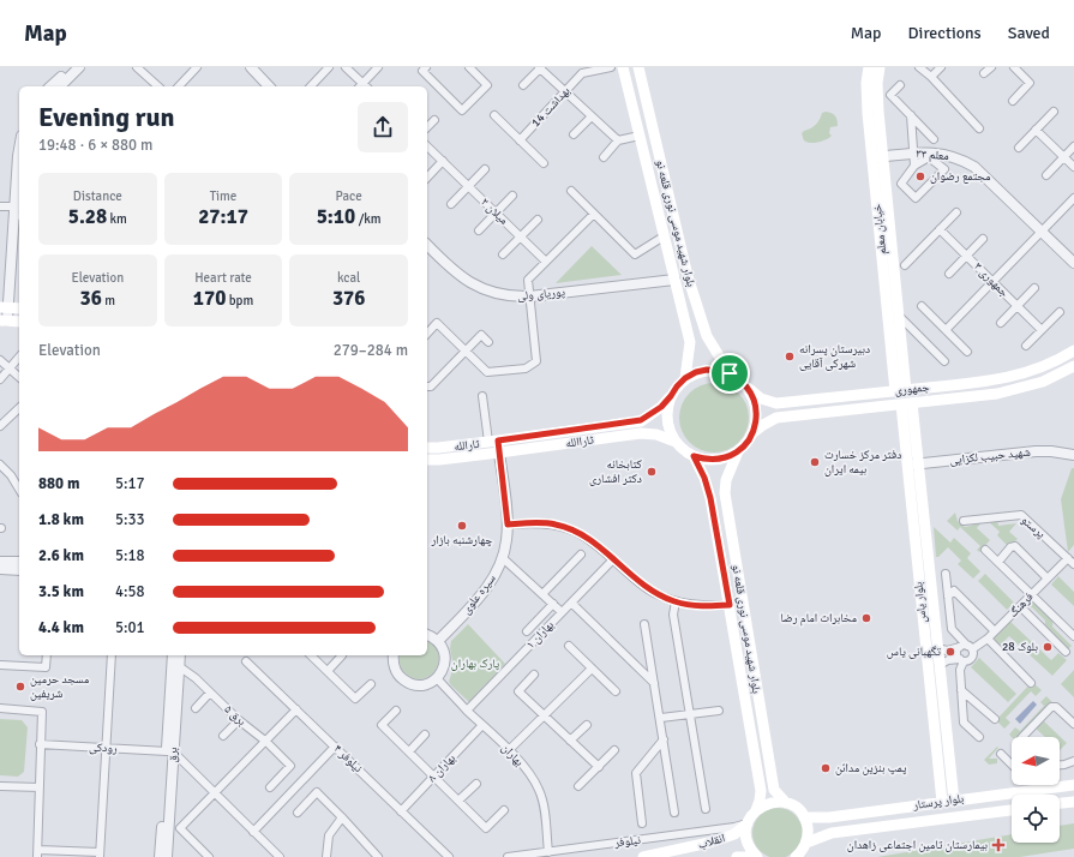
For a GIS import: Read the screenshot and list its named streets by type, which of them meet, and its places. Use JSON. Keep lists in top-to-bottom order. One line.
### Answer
{"streets":{"main road":["بلوار شهید موسی نوری قلعه نو","خیابان معلم","جمهوری","ثاراالله","ثارالله","بلوار یاس","بلوار پرستار","انقلاب"],"street":["بهداشت 14","معلم ۳۳","میلان ۲","جمهوری ۳","پوریای ولی","شهید حبیب لکزایی","پرستو","سیره علوی","فرهنگ","بهاران ۱","برق ۵","رودکی","برق","بهاران","نیلوفر ۴","بهاران ۸","نیلوفر"]},"crossings":[["معلم ۳۳","خیابان معلم"],["بلوار شهید موسی نوری قلعه نو","پوریای ولی"],["بلوار شهید موسی نوری قلعه نو","جمهوری"],["بلوار شهید موسی نوری قلعه نو","ثاراالله"],["بلوار شهید موسی نوری قلعه نو","ثارالله"],["بلوار شهید موسی نوری قلعه نو","بلوار پرستار"],["خیابان معلم","جمهوری"],["جمهوری","ثاراالله"],["جمهوری","ثارالله"],["جمهوری","بلوار یاس"],["ثاراالله","ثارالله"],["ثاراالله","سیره علوی"],["شهید حبیب لکزایی","بلوار یاس"],["پرستو","فرهنگ"],["بلوار یاس","بلوار پرستار"],["بهاران ۱","بهاران"],["برق ۵","برق"],["رودکی","برق"],["بهاران","بهاران ۸"],["بهاران","نیلوفر"],["نیلوفر ۴","بهاران ۸"],["نیلوفر","انقلاب"]],"parks":["پارک بهاران"],"places":{"other":["مجتمع رضوان","دبیرستان پسرانه شهرکی آقایی","دفتر مرکز خسارت بیمه ایران","کتابخانه دکتر افشاری","چهارشنبه بازار","مخابرات امام رضا","بلوک 28","تگهبانی یاس","مسجد حرمین شریفین","پمپ بنزین مدائن"],"health":["بیمارستان تامین اجتماعی زاهدان"]},"north":"left","page":{"header":"Map","nav":["Map","Directions","Saved"],"heading":["Evening run","19:48 · 6 × 880 m"],"stats":[["Distance","5.28 km"],["Time","27:17"],["Pace","5:10 /km"],["Elevation","36 m"],["Heart rate","170 bpm"],["kcal","376"]],"chart":["Elevation","279–284 m"],"list":[{"name":"880 m","note":"5:17"},{"name":"1.8 km","note":"5:33"},{"name":"2.6 km","note":"5:18"},{"name":"3.5 km","note":"4:58"},{"name":"4.4 km","note":"5:01"}]}}
